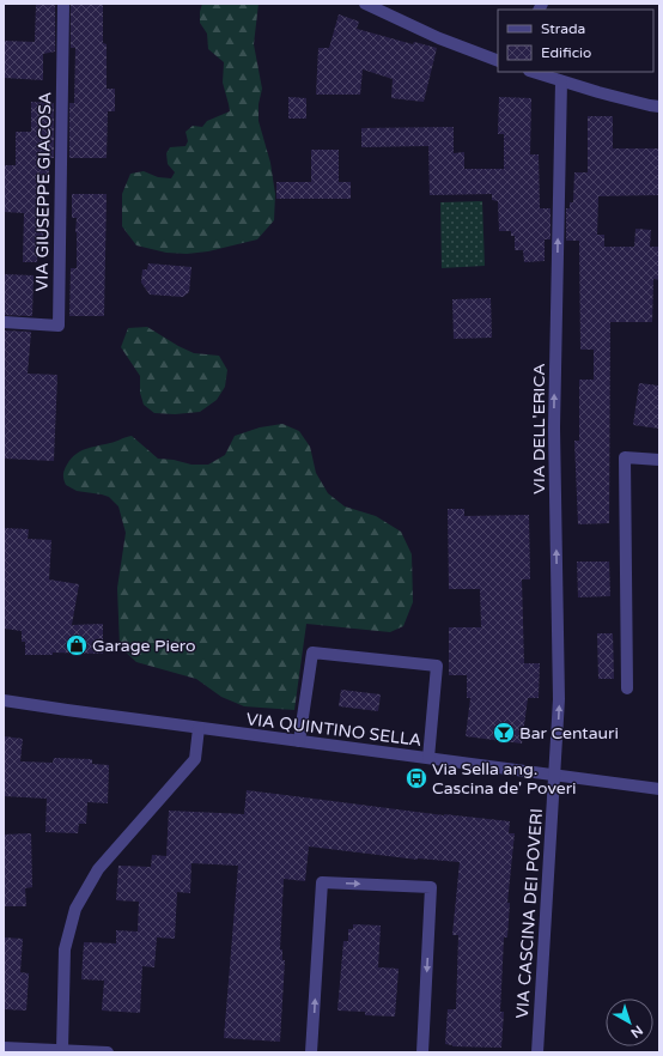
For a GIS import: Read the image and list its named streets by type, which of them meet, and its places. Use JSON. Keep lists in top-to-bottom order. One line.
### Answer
{"streets":{"street":["VIA GIUSEPPE GIACOSA","VIA DELL'ERICA","VIA QUINTINO SELLA","VIA CASCINA DEI POVERI"]},"crossings":[["VIA DELL'ERICA","VIA QUINTINO SELLA"],["VIA DELL'ERICA","VIA CASCINA DEI POVERI"],["VIA QUINTINO SELLA","VIA CASCINA DEI POVERI"]],"one_way":["VIA DELL'ERICA"],"places":{"shop":["Garage Piero"],"bar":["Bar Centauri"],"bus stop":["Via Sella ang. Cascina de' Poveri"]},"legend":["Strada","Edificio"],"north":"bottom right"}
